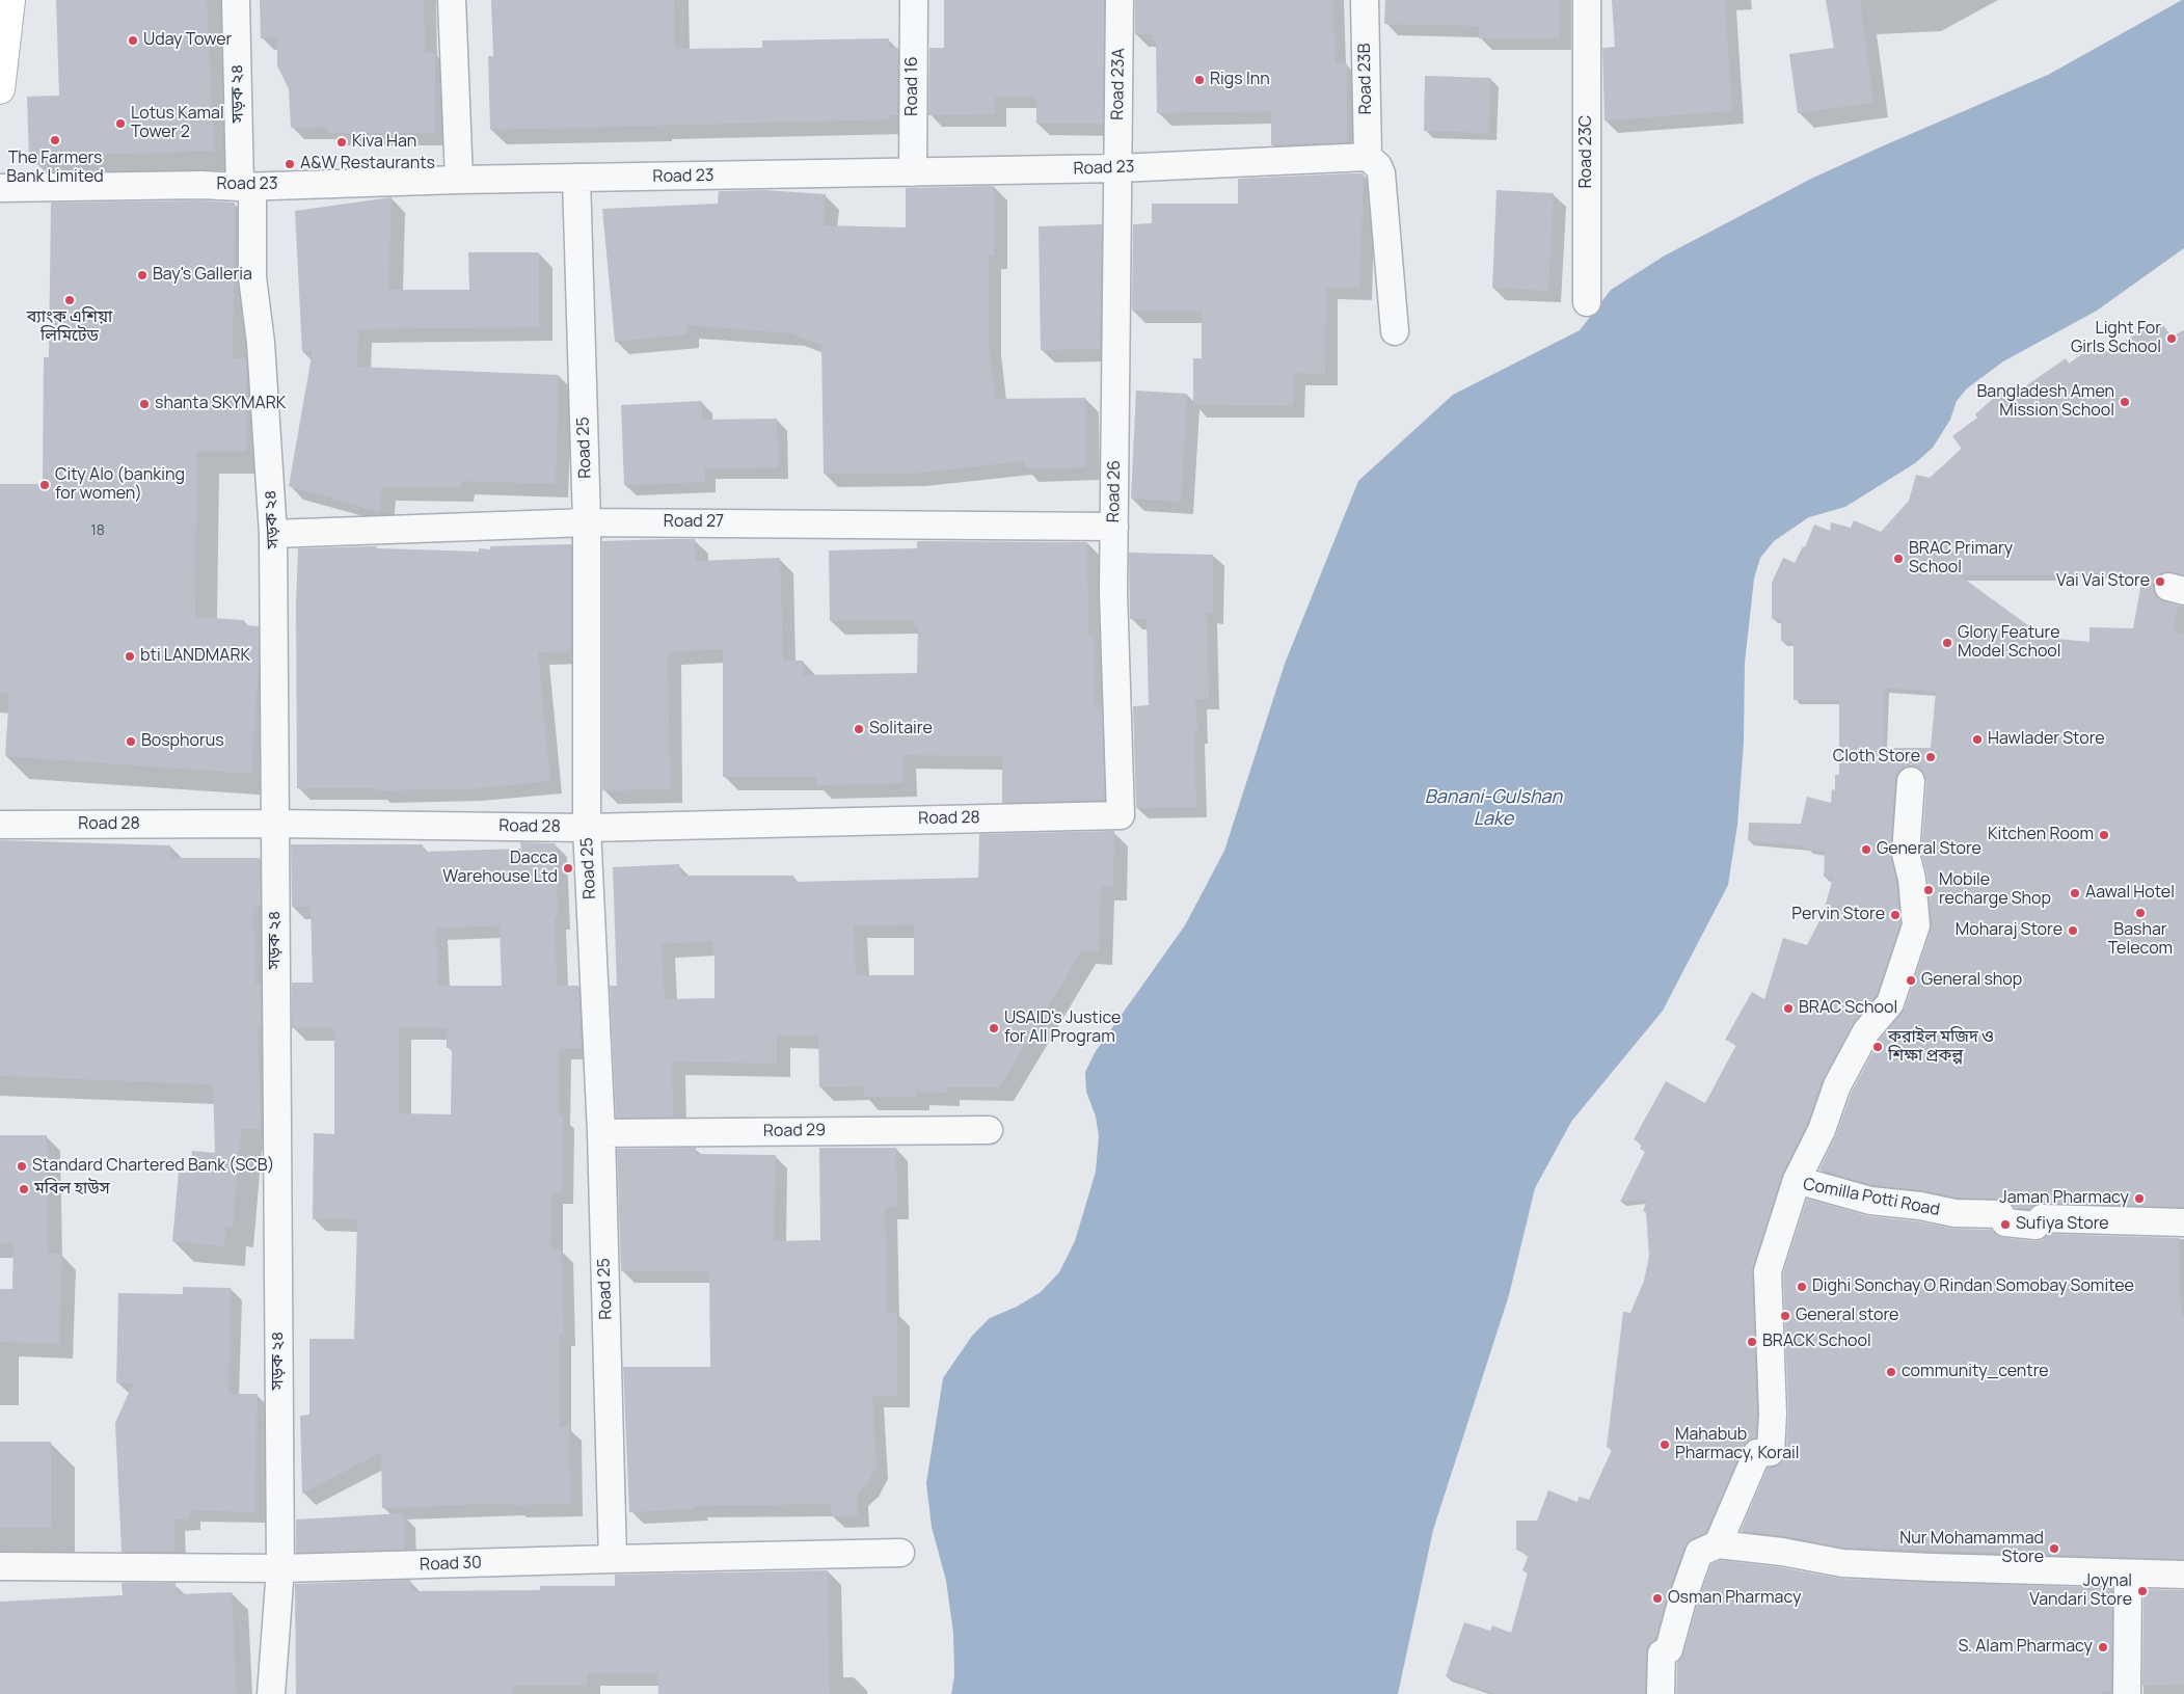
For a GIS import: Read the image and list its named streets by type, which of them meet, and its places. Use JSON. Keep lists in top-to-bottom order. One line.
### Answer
{"streets":{"street":["Road 23B","Road 23A","Road 16","সড়ক ২৪","Road 23C","Road 23","Road 25","Road 26","Road 27","Road 28","Road 29","Comilla Potti Road","Road 30"]},"crossings":[["Road 23B","Road 23"],["Road 23A","Road 23"],["Road 23A","Road 26"],["Road 16","Road 23"],["সড়ক ২৪","Road 23"],["সড়ক ২৪","Road 27"],["সড়ক ২৪","Road 28"],["সড়ক ২৪","Road 30"],["Road 23","Road 25"],["Road 23","Road 26"],["Road 25","Road 27"],["Road 25","Road 28"],["Road 25","Road 29"],["Road 25","Road 30"],["Road 26","Road 27"],["Road 26","Road 28"]],"water":["Banani-Gulshan Lake"],"places":["Uday Tower","Rigs Inn","Lotus Kamal Tower 2","The Farmers Bank Limited","Kiva Han","A&W Restaurants","Bay's Galleria","ব্যাংক এশিয়া লিমিটেড","Light For Girls School","Bangladesh Amen Mission School","shanta SKYMARK","City Alo (banking for women)","BRAC Primary School","Vai Vai Store","Glory Feature Model School","bti LANDMARK","Solitaire","Hawlader Store","Bosphorus","Cloth Store","Kitchen Room","General Store","Dacca Warehouse Ltd","Mobile recharge Shop","Aawal Hotel","Bashar Telecom","Pervin Store","Moharaj Store","General shop","BRAC School","USAID's Justice for All Program","করাইল মজিদ ও শিক্ষা প্রকল্প","Standard Chartered Bank (SCB)","মবিল হাউস","Jaman Pharmacy","Sufiya Store","Dighi Sonchay O Rindan Somobay Somitee","General store","BRACK School","community_centre","Mahabub Pharmacy, Korail","Nur Mohamammad Store","Joynal Vandari Store","Osman Pharmacy","S. Alam Pharmacy"],"house_numbers":["18"]}
